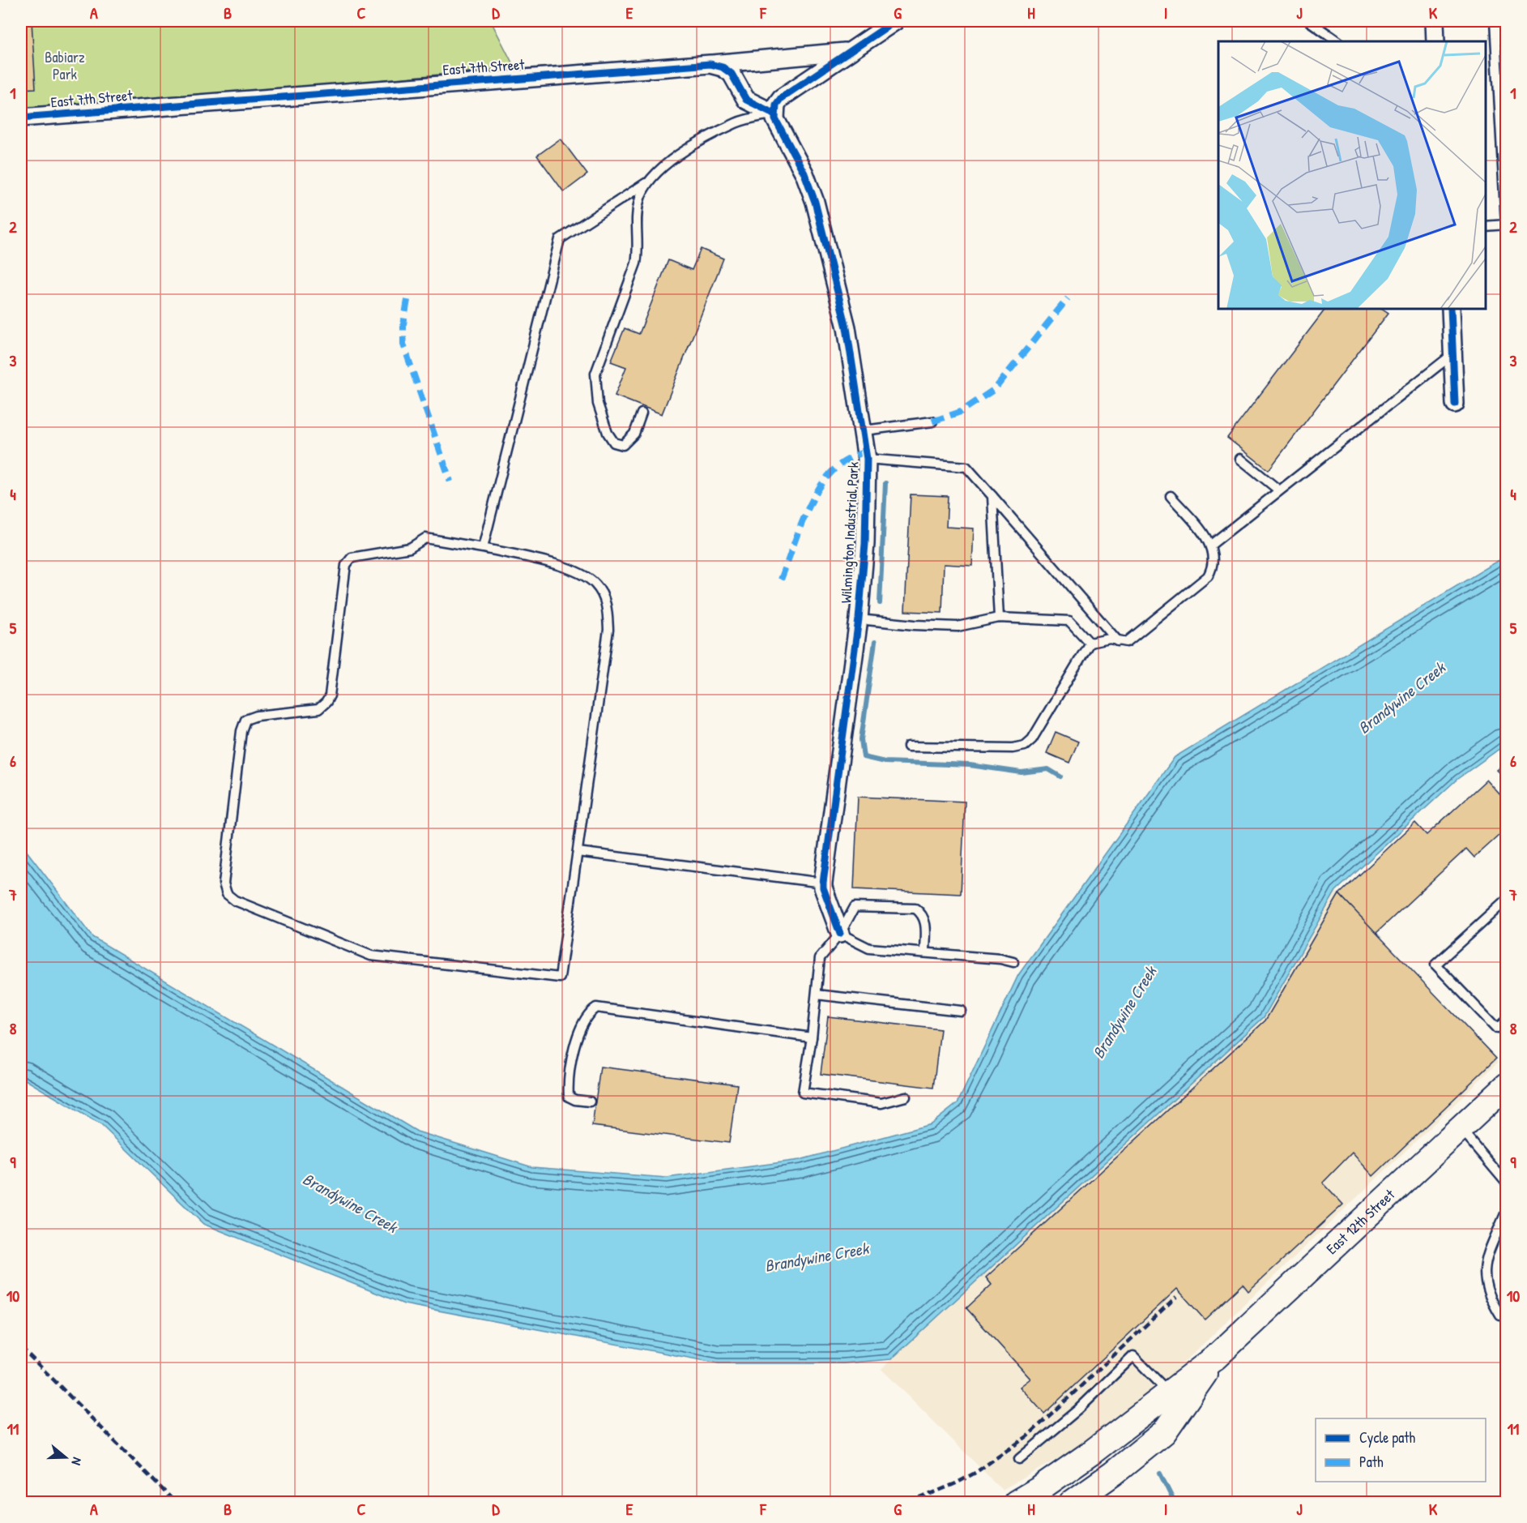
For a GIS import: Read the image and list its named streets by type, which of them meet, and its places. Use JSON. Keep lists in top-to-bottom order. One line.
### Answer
{"streets":{"main road":["East 12th Street"],"street":["East 7th Street","Wilmington Industrial Park"]},"crossings":[["East 7th Street","Wilmington Industrial Park"]],"water":["Brandywine Creek"],"parks":["Babiarz Park"],"legend":["Cycle path","Path"],"north":"right","grid":{"columns":["A","B","C","D","E","F","G","H","I","J","K"],"rows":["1","2","3","4","5","6","7","8","9","10","11"]}}
